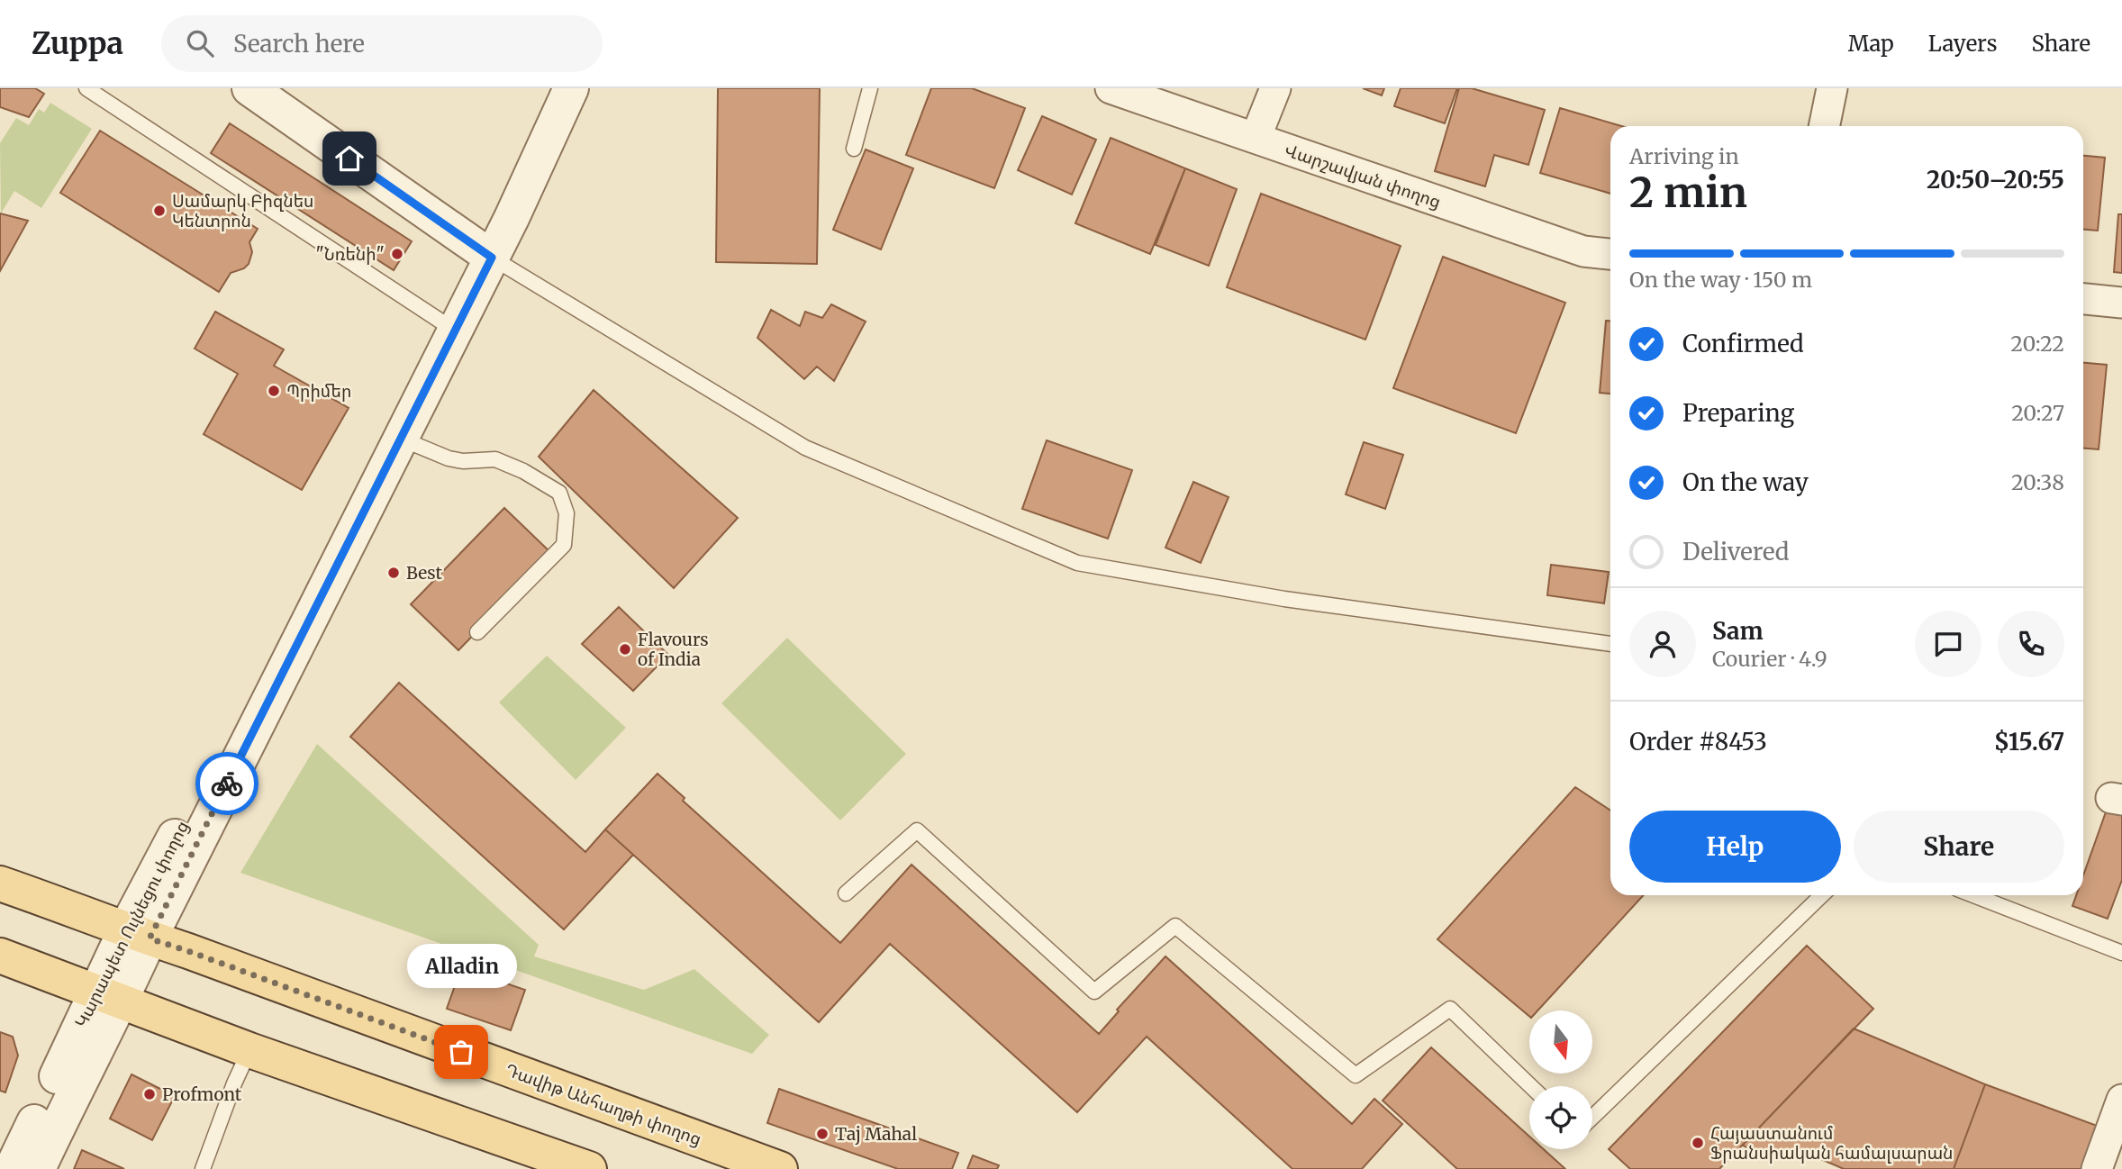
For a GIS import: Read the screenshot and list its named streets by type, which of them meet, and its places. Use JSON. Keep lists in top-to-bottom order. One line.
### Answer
{"streets":{"main road":["Դավիթ Անհաղթի փողոց"],"street":["Վարշավյան փողոց","Կարապետ Ուլնեցու փողոց"]},"crossings":[["Կարապետ Ուլնեցու փողոց","Դավիթ Անհաղթի փողոց"]],"places":["Սամարկ Բիզնես Կենտրոն","\"Նռենի\"","Պրիմեր","Best","Flavours of India","Alladin","Profmont","Taj Mahal","Հայաստանում Ֆրանսիական համալսարան"],"north":"bottom","page":{"header":"Zuppa","search":"Search here","nav":["Map","Layers","Share"],"heading":["2 min","Arriving in","20:50–20:55"],"panel":["Sam","Courier · 4.9","Order #8453","$15.67"],"bar":"On the way · 150 m","list":[["Confirmed","20:22"],["Preparing","20:27"],["On the way","20:38"],"Delivered"],"buttons":["Help","Share"],"bubble":"Alladin"}}
